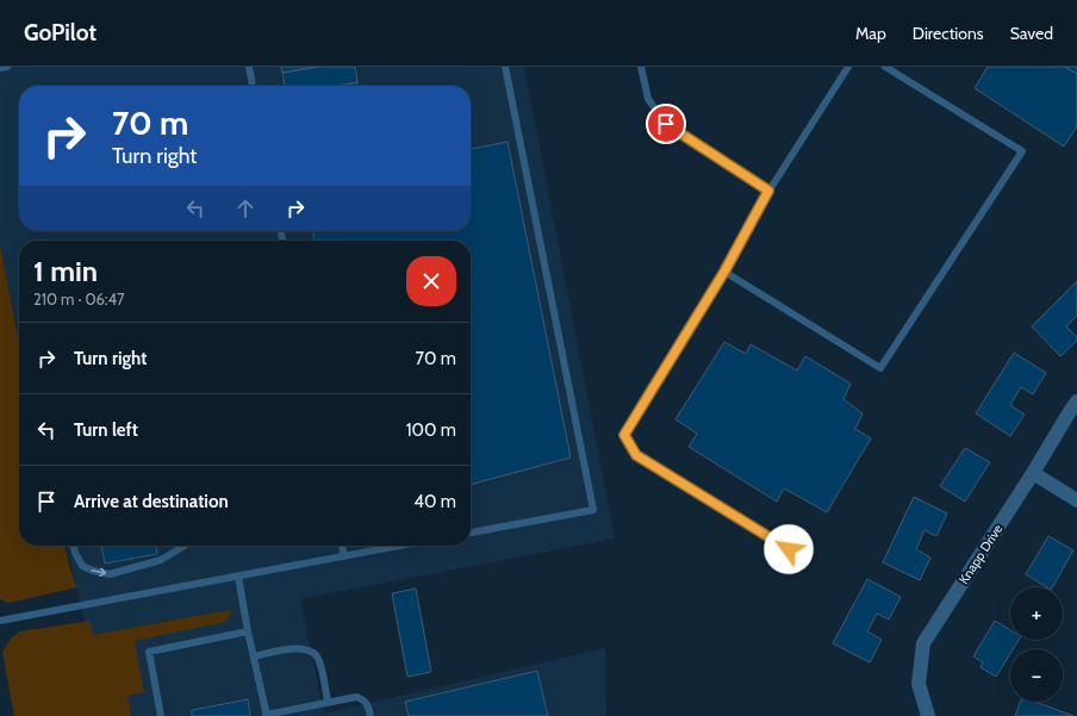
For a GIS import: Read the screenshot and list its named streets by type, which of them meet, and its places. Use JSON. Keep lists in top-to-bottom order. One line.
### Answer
{"streets":{"street":["Knapp Drive"]},"page":{"header":"GoPilot","nav":["Map","Directions","Saved"],"turn":["70 m","Turn right"],"heading":["1 min","210 m · 06:47"],"list":[{"name":"Turn right","value":"70 m"},{"name":"Turn left","value":"100 m"},{"name":"Arrive at destination","value":"40 m"}],"map_buttons":["+","−"]}}
